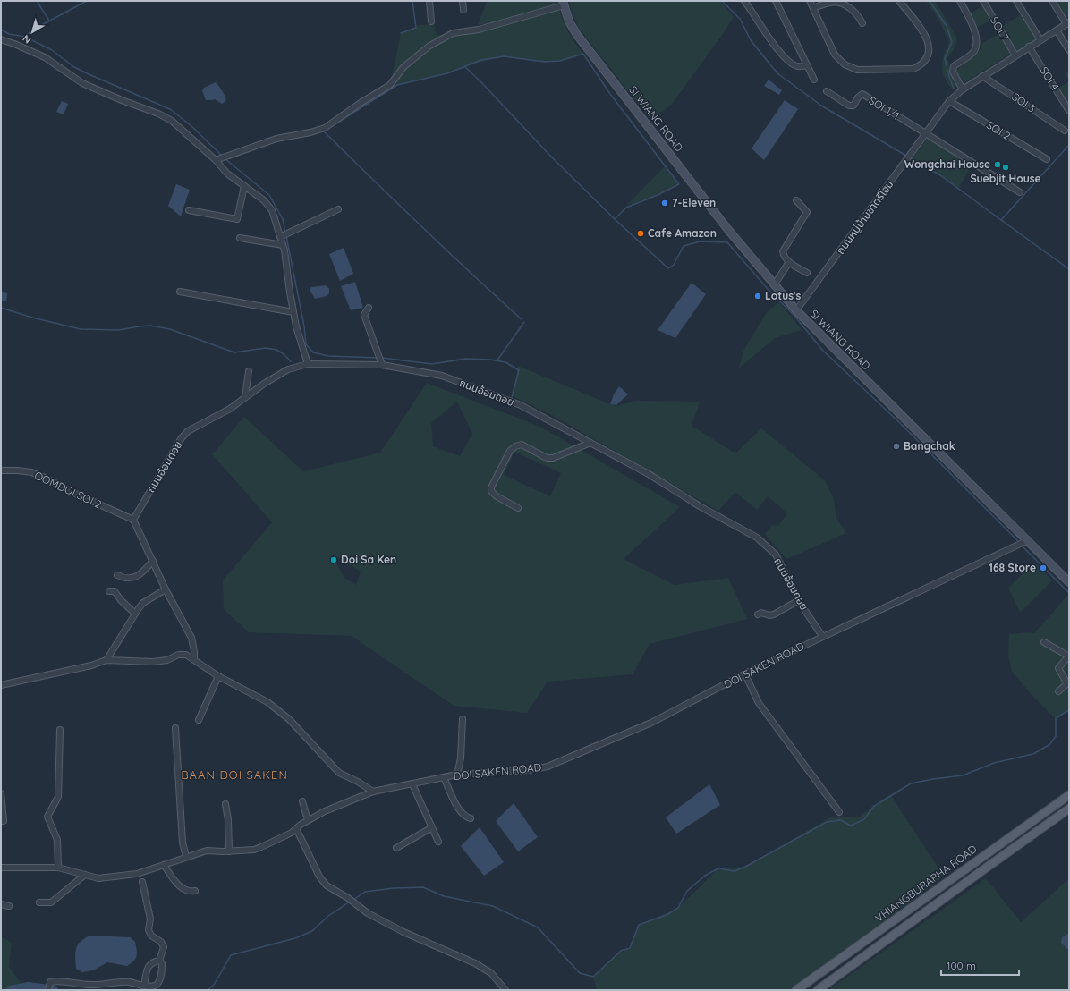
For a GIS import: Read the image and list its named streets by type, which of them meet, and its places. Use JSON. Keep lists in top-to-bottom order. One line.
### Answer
{"streets":{"main road":["SI WIANG ROAD","VHIANGBURAPHA ROAD"],"street":["SOI 7","SOI 4","SOI 3","SOI 1/1","SOI 2","ถนนหมู่บ้านชาตรีโฮม","ถนนอ้อมดอย","OOMDOI SOI 2","DOI SAKEN ROAD"]},"crossings":[["SOI 7","ถนนหมู่บ้านชาตรีโฮม"],["SOI 4","ถนนหมู่บ้านชาตรีโฮม"],["SOI 3","ถนนหมู่บ้านชาตรีโฮม"],["SOI 1/1","ถนนหมู่บ้านชาตรีโฮม"],["SI WIANG ROAD","ถนนหมู่บ้านชาตรีโฮม"],["SI WIANG ROAD","DOI SAKEN ROAD"],["SOI 2","ถนนหมู่บ้านชาตรีโฮม"],["ถนนอ้อมดอย","OOMDOI SOI 2"],["ถนนอ้อมดอย","DOI SAKEN ROAD"]],"districts":["BAAN DOI SAKEN"],"places":["Wongchai House","Suebjit House","7-Eleven","Cafe Amazon","Lotus's","Bangchak","Doi Sa Ken","168 Store"],"scale_bar":"100 m","north":"bottom left"}
